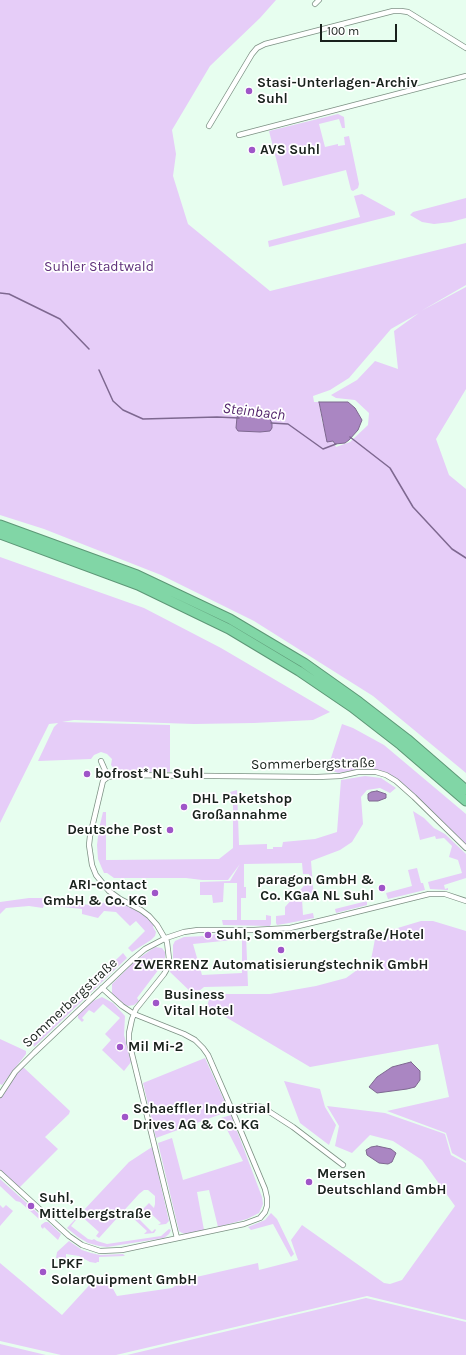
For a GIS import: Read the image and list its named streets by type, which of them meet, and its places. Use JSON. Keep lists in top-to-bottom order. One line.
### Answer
{"streets":{"street":["Sommerbergstraße"]},"water":["Steinbach"],"parks":["Suhler Stadtwald"],"places":["Stasi-Unterlagen-Archiv Suhl","AVS Suhl","bofrost* NL Suhl","DHL Paketshop Großannahme","Deutsche Post","paragon GmbH & Co. KGaA NL Suhl","ARI-contact GmbH & Co. KG","Suhl, Sommerbergstraße/Hotel","ZWERRENZ Automatisierungstechnik GmbH","Business Vital Hotel","Mil Mi-2","Schaeffler Industrial Drives AG & Co. KG","Mersen Deutschland GmbH","Suhl, Mittelbergstraße","LPKF SolarQuipment GmbH"],"scale_bar":"100 m"}
